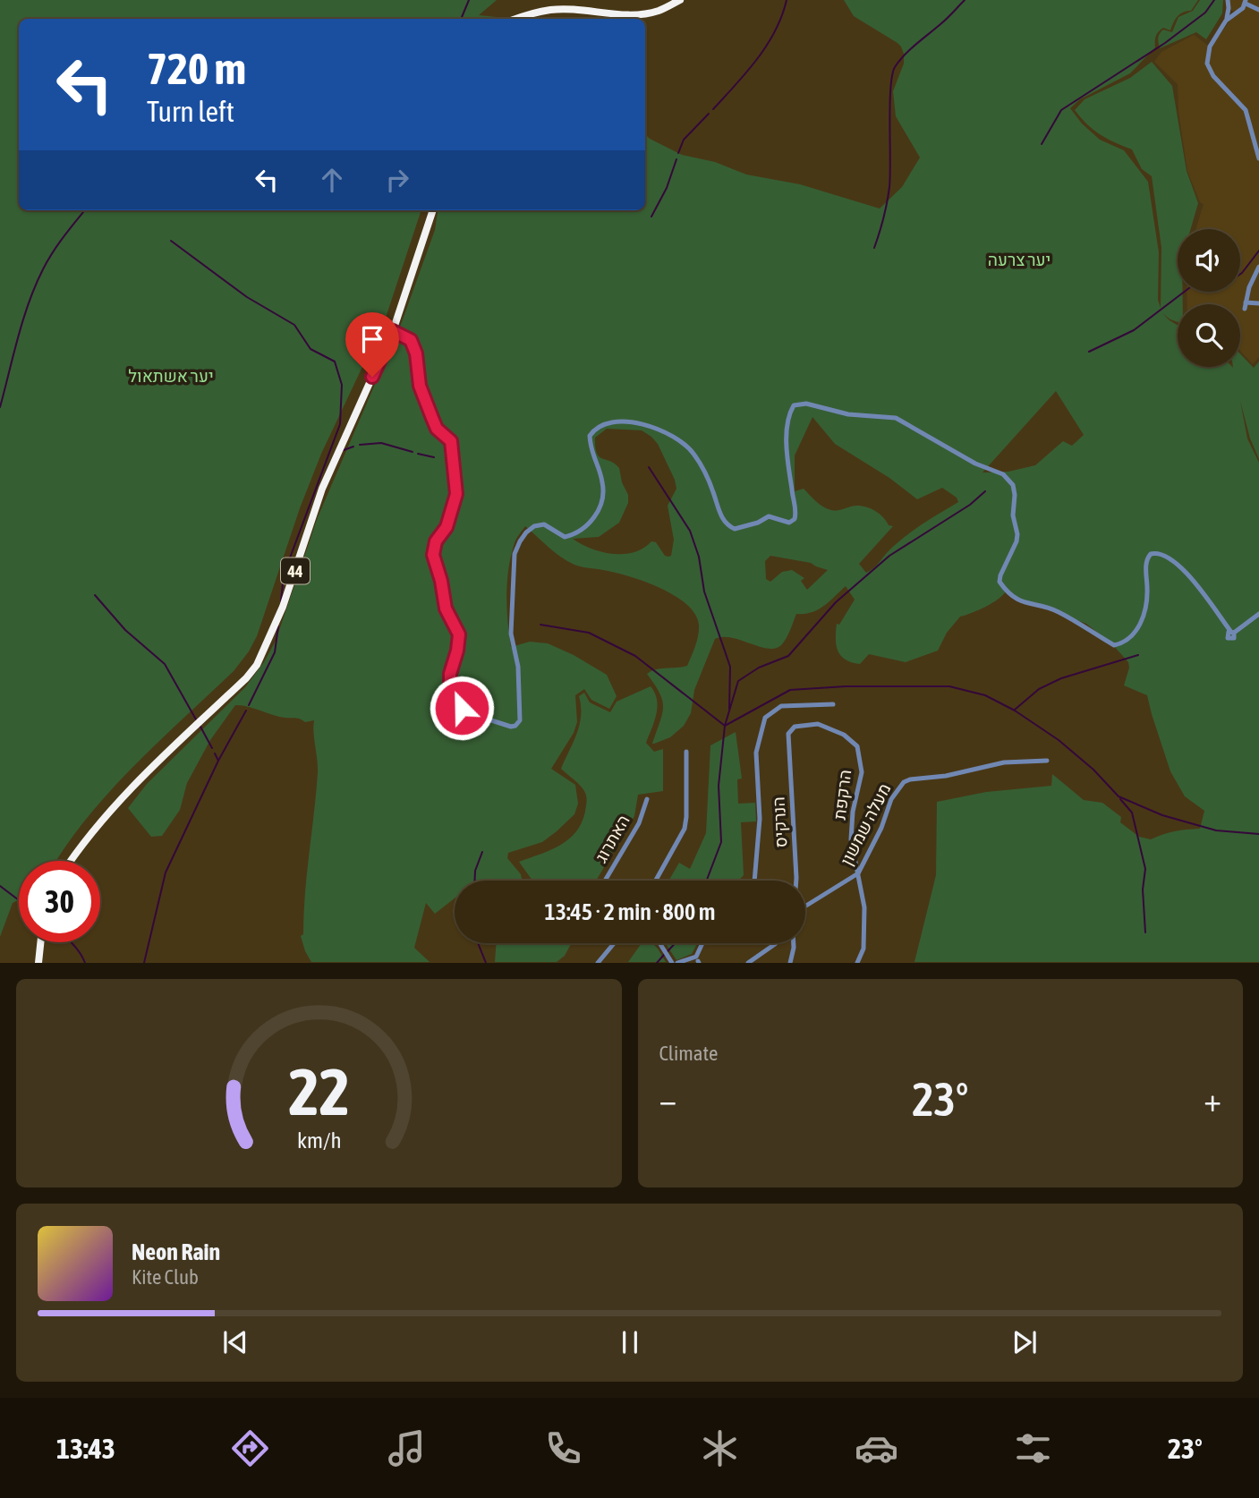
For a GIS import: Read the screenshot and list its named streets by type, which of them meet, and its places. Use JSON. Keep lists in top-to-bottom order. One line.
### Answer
{"streets":{"highway":["44"],"street":["הרקפת","הנרקיס","מעלה שמשון","האתרוג"]},"crossings":[["הרקפת","הנרקיס"],["הרקפת","מעלה שמשון"]],"parks":["יער צרעה","יער אשתאול"],"page":{"turn":["720 m","Turn left"],"limit":"30","trip":"13:45 · 2 min · 800 m","tile":"Climate","heat":["−","23°","+"],"song":["Neon Rain","Kite Club"],"tabs":["13:43","23°"],"gauge":["22","km/h"]}}
